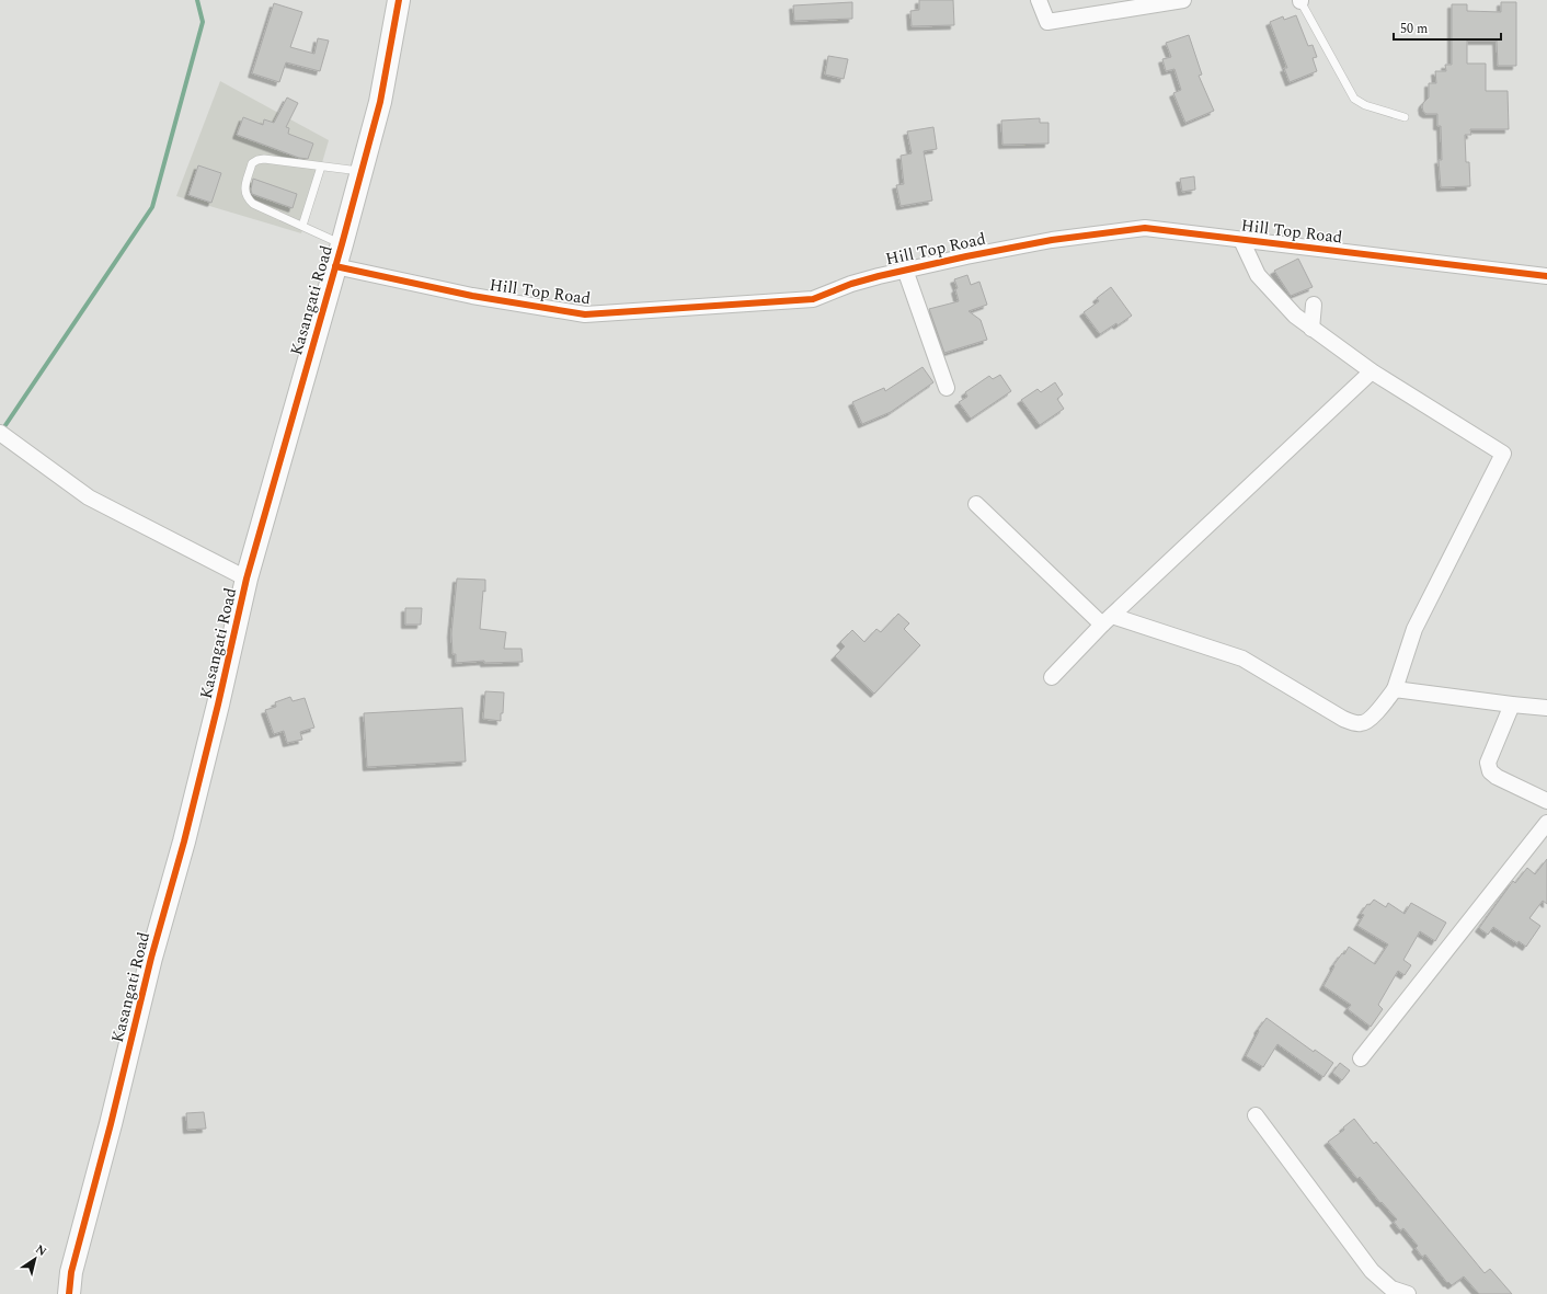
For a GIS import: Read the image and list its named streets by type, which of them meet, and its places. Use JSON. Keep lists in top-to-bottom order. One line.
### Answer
{"streets":{"street":["Hill Top Road","Kasangati Road"]},"crossings":[["Hill Top Road","Kasangati Road"]],"scale_bar":"50 m","north":"top right"}
